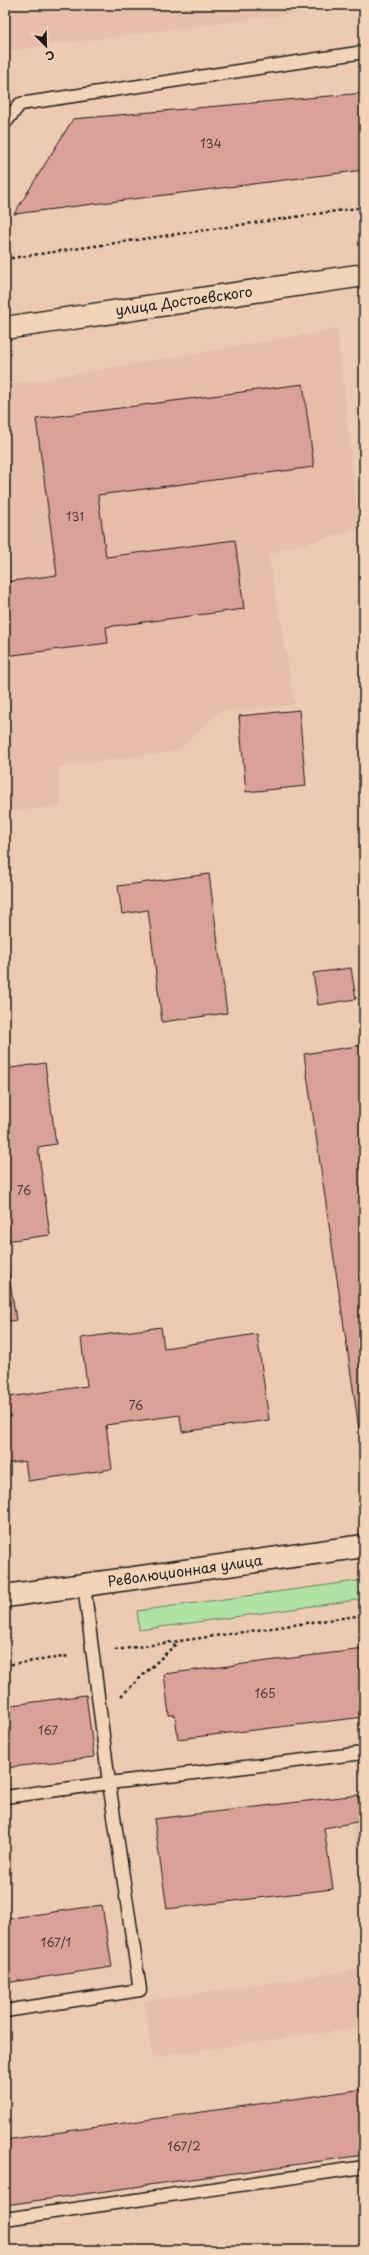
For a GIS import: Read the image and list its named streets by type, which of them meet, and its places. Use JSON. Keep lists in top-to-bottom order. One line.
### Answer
{"streets":{"main road":["улица Достоевского","Революционная улица"]},"house_numbers":["134","131","76","76","165","167","167/1","167/2"],"north":"bottom right"}
